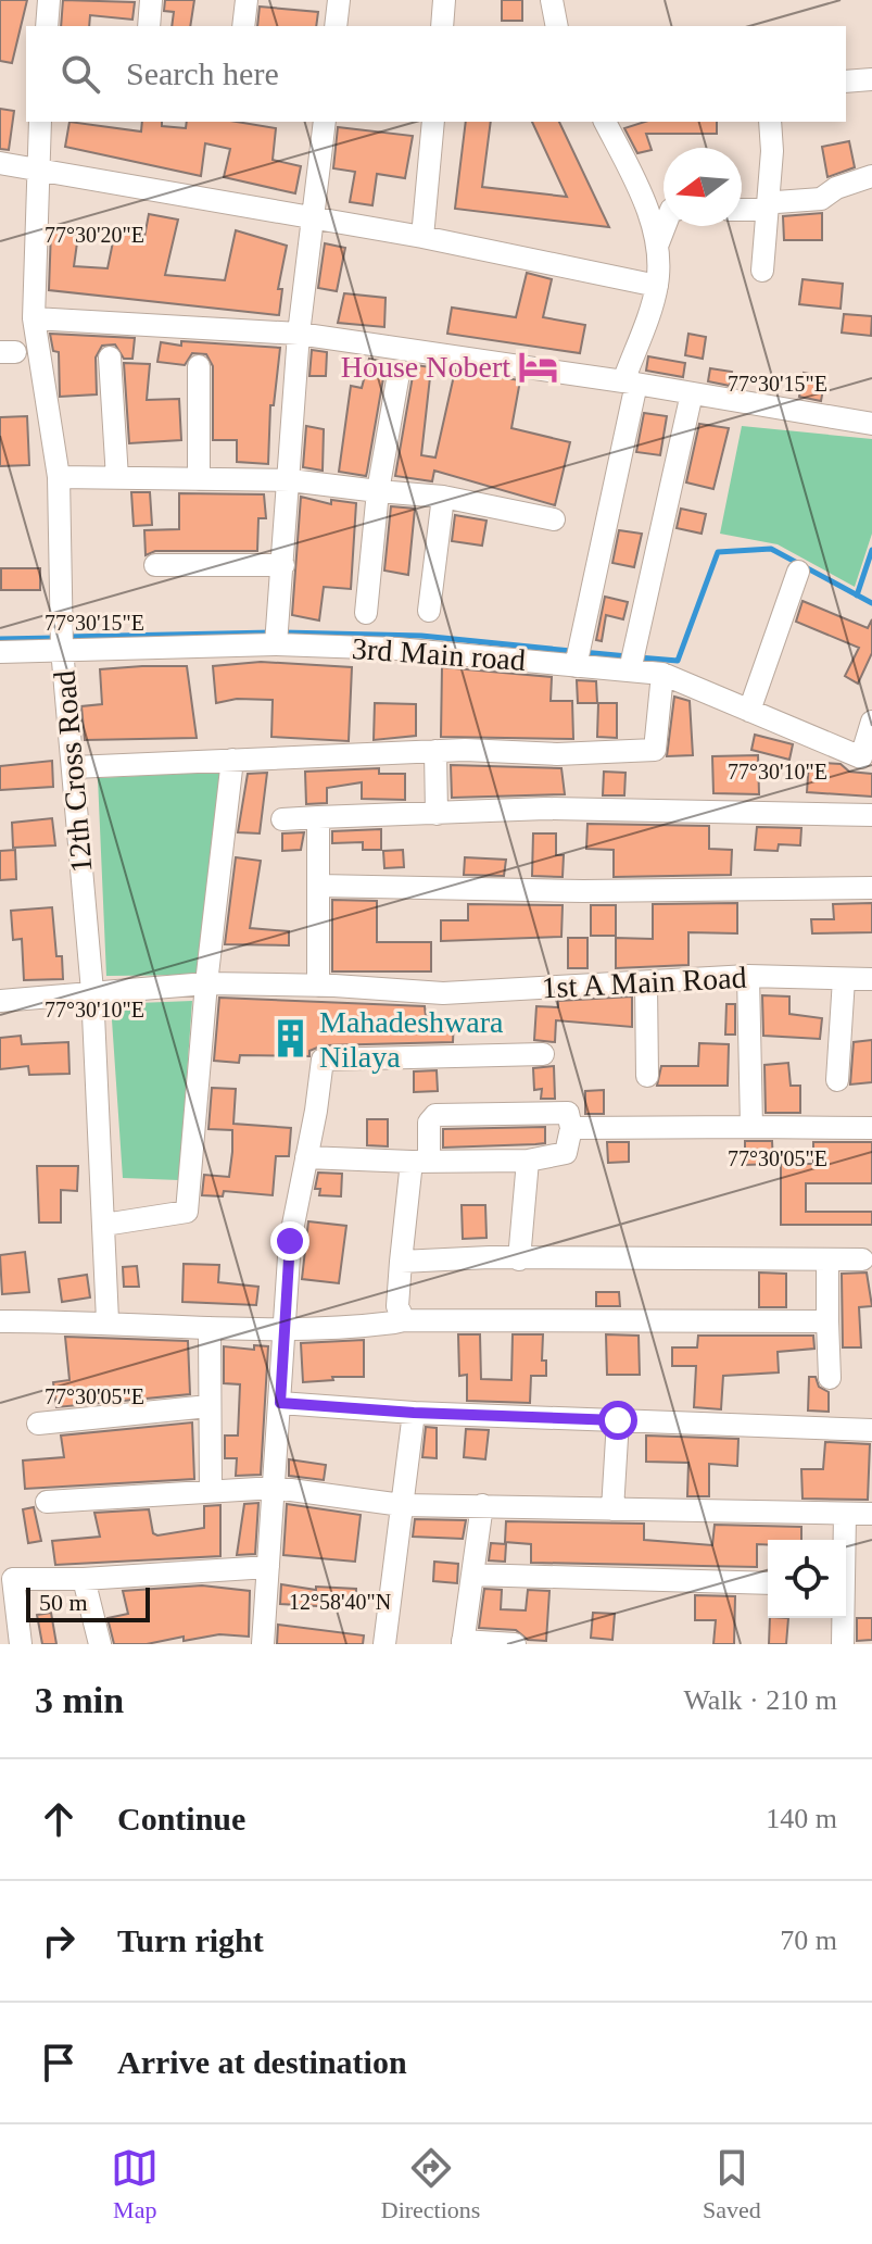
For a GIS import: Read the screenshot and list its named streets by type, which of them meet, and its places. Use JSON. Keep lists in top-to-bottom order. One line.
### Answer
{"streets":{"street":["3rd Main road","12th Cross Road","1st A Main Road"]},"crossings":[["3rd Main road","12th Cross Road"],["12th Cross Road","1st A Main Road"]],"places":{"hotel":["House Nobert"],"building":["Mahadeshwara Nilaya"]},"scale_bar":"50 m","north":"left","page":{"search":"Search here","scale":"50 m","heading":["3 min","Walk · 210 m"],"list":[["Continue","140 m"],["Turn right","70 m"],"Arrive at destination"],"nav":["Map","Directions","Saved"]},"coordinates":["77°30'20\"E","77°30'15\"E","77°30'10\"E","77°30'05\"E","12°58'40\"N"]}
